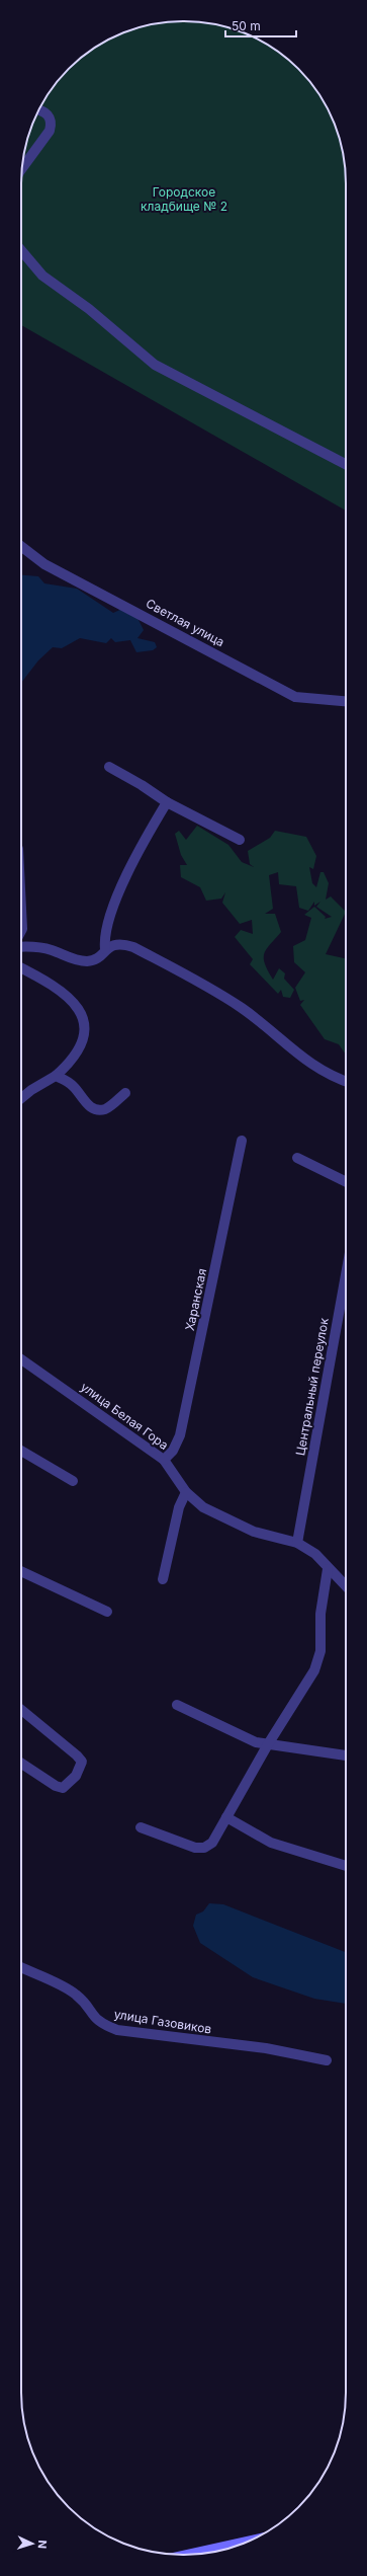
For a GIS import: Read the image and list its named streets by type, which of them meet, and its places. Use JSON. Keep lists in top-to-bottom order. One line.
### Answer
{"streets":{"street":["Светлая улица","Харанская","Центральный переулок","улица Белая Гора","улица Газовиков"]},"crossings":[["Харанская","улица Белая Гора"],["Центральный переулок","улица Белая Гора"]],"parks":["Городское кладбище № 2"],"scale_bar":"50 m","north":"right"}
